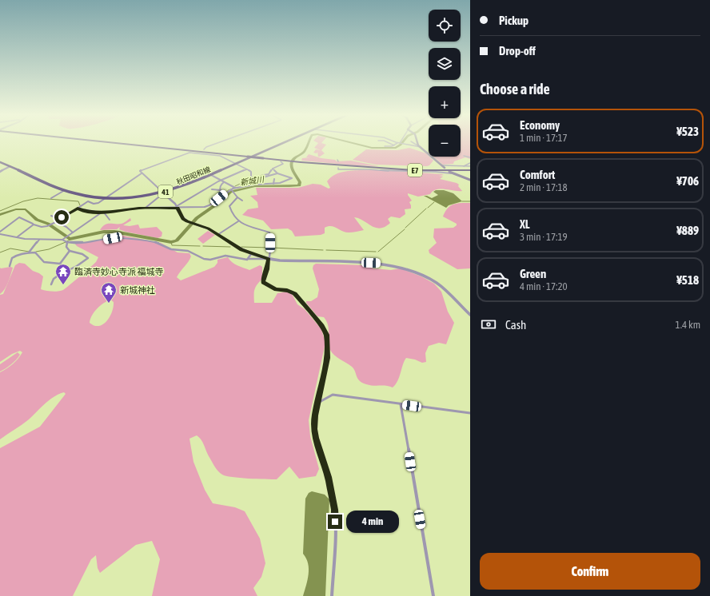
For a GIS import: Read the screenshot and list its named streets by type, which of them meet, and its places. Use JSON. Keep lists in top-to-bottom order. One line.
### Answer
{"streets":{"highway":["E7"],"main road":["秋田昭和線","41"]},"water":["新城川"],"places":{"temple":["臨済寺妙心寺派 福城寺","新城神社"]},"page":{"banner":["Pickup","Drop-off"],"map_buttons":["+","−"],"heading":"Choose a ride","list":[{"name":"Economy","note":"1 min · 17:17","value":"¥523"},{"name":"Comfort","note":"2 min · 17:18","value":"¥706"},{"name":"XL","note":"3 min · 17:19","value":"¥889"},{"name":"Green","note":"4 min · 17:20","value":"¥518"}],"pay":["Cash","1.4 km"],"bubble":"4 min","buttons":"Confirm"}}
